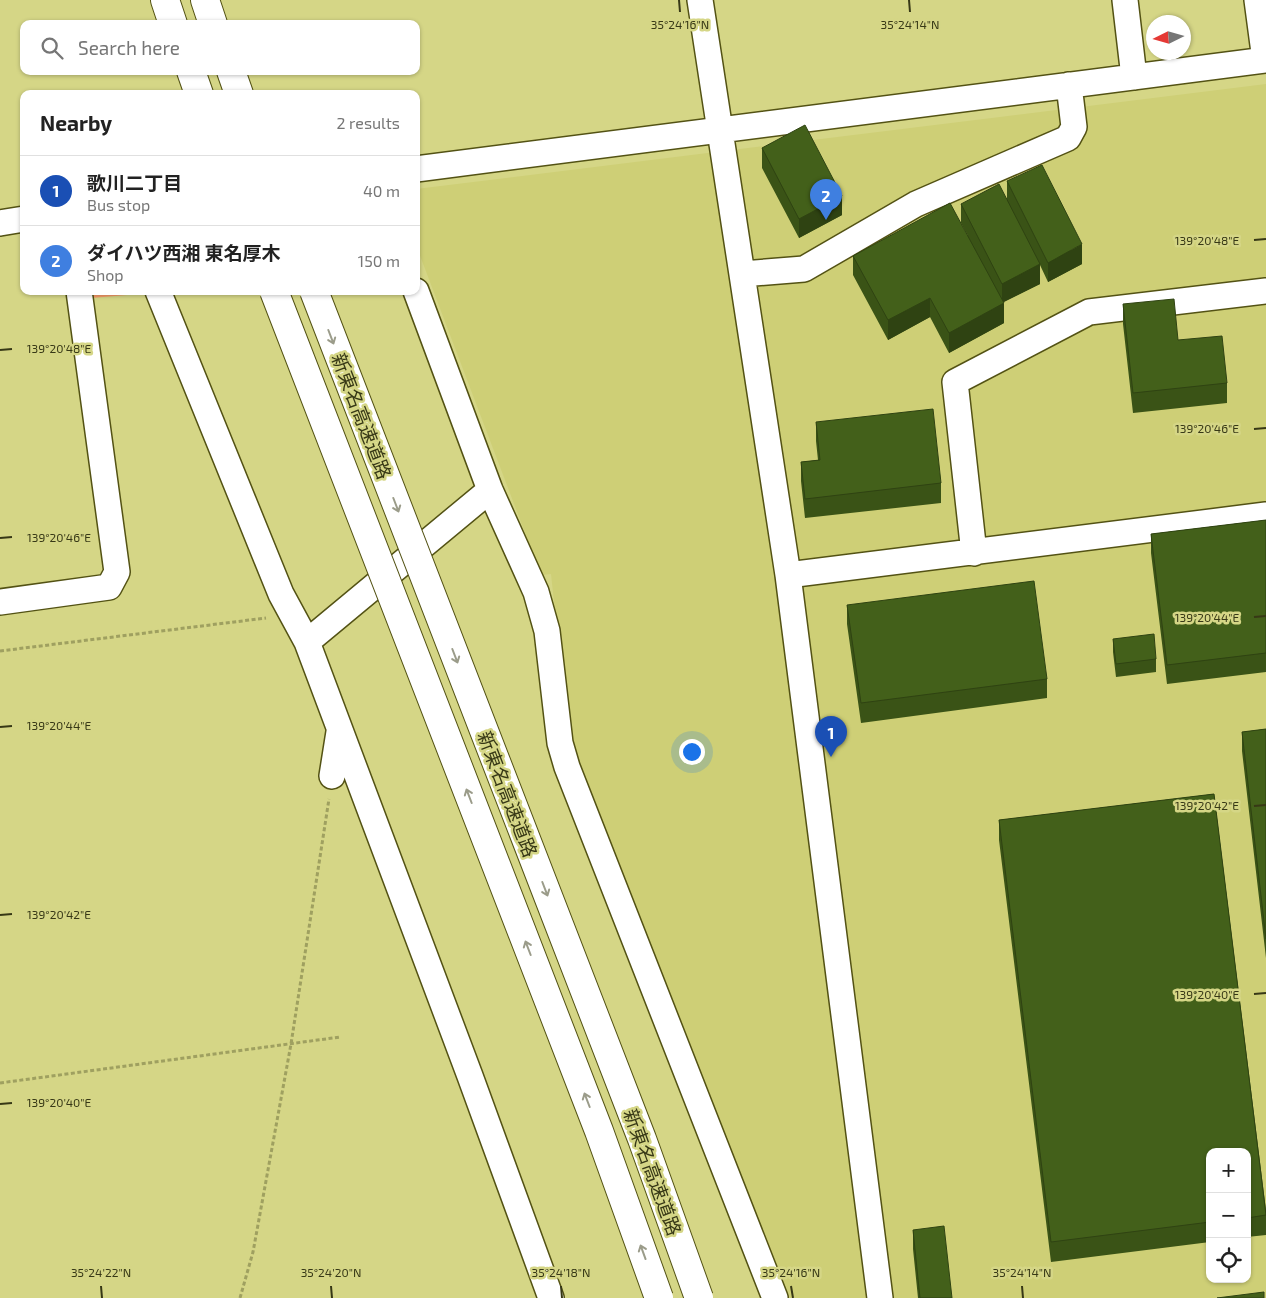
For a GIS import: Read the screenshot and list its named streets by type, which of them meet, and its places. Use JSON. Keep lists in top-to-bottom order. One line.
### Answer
{"streets":{"highway":["新東名高速道路"]},"north":"left","page":{"search":"Search here","heading":["Nearby","2 results"],"list":[{"mark":"1","name":"歌川二丁目","note":"Bus stop","value":"40 m"},{"mark":"2","name":"ダイハツ西湘 東名厚木","note":"Shop","value":"150 m"}],"pins":["2","1"],"map_buttons":["+","−"]},"coordinates":["35°24'16\"N","35°24'14\"N","139°20'48\"E","139°20'46\"E","139°20'44\"E","139°20'42\"E","139°20'40\"E","35°24'22\"N","35°24'20\"N","35°24'18\"N"]}
